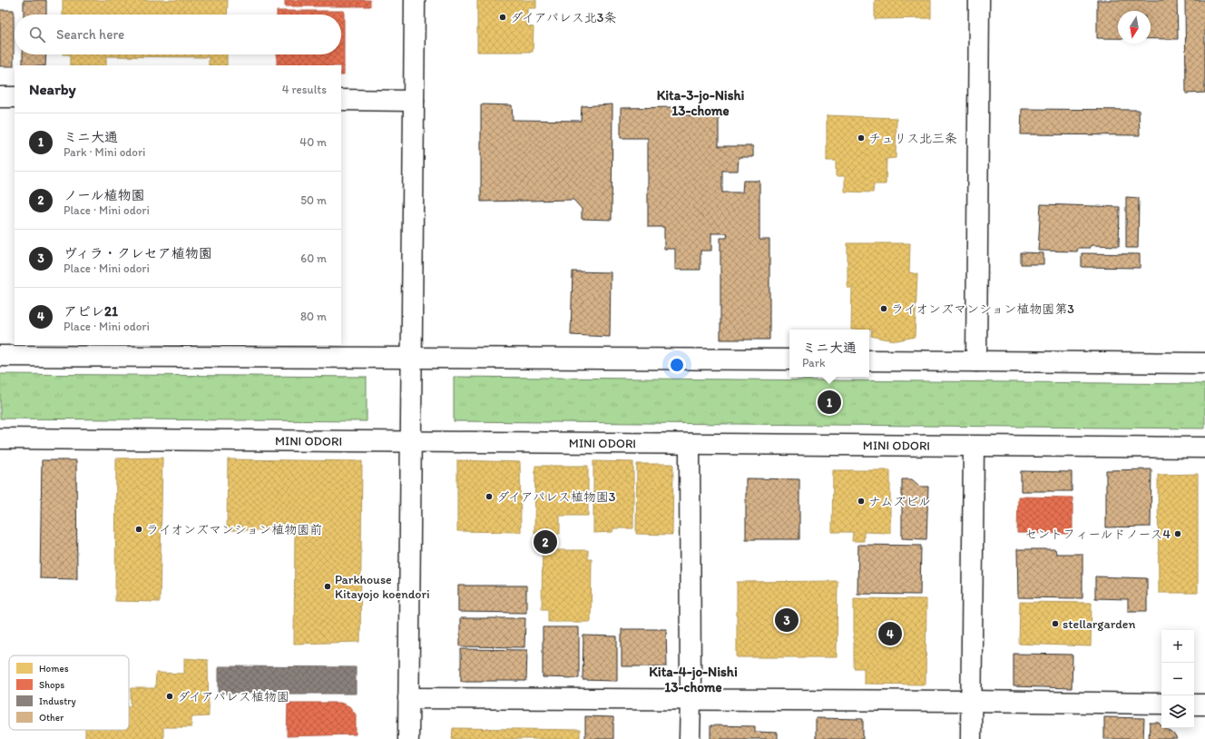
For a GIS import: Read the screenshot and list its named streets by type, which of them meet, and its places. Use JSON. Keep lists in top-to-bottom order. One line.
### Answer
{"streets":{"street":["MINI ODORI"]},"districts":["Kita-3-jo-Nishi 13-chome","Kita-4-jo-Nishi 13-chome"],"places":["ダイアパレス北3条","チュリス北三条","ライオンズマンション植物園第3","ダイアパレス植物園3","ナムズビル","ライオンズマンション植物園前","セントフィールドノース4","Parkhouse Kitayojo koendori","stellargarden","ダイアパレス植物園"],"legend":["Homes","Shops","Industry","Other"],"north":"bottom","page":{"search":"Search here","heading":["Nearby","4 results"],"list":[{"mark":"1","name":"ミニ大通","note":"Park · Mini odori","value":"40 m"},{"mark":"2","name":"ノール植物園","note":"Place · Mini odori","value":"50 m"},{"mark":"3","name":"ヴィラ・クレセア植物園","note":"Place · Mini odori","value":"60 m"},{"mark":"4","name":"アピレ21","note":"Place · Mini odori","value":"80 m"}],"popup":["ミニ大通","Park"],"pins":["1","2","3","4"],"map_buttons":["+","−"]}}
